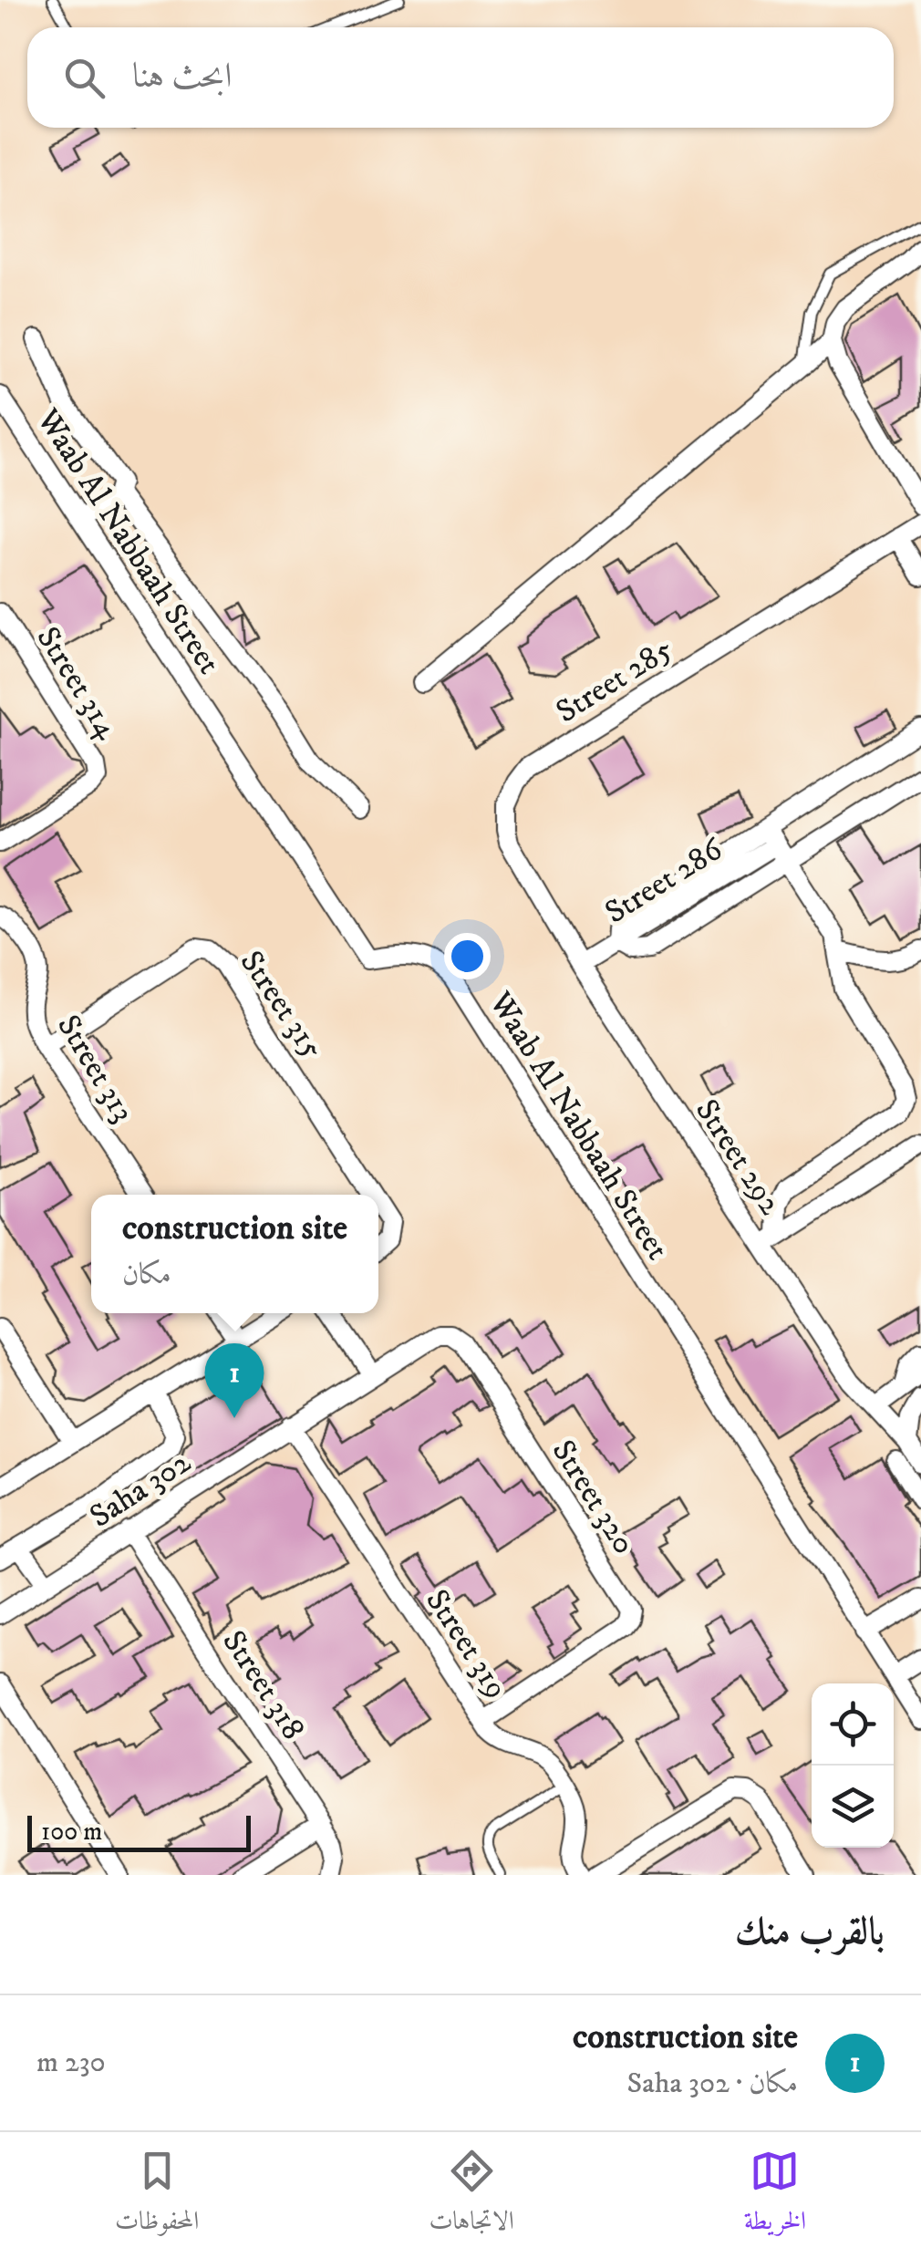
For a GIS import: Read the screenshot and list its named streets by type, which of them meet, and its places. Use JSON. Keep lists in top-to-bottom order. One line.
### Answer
{"streets":{"street":["Waab Al Nabbaah Street","Street 285","Street 314","Street 286","Street 315","Street 313","Street 292","Saha 302","Street 320","Street 319","Street 318"]},"crossings":[["Street 285","Street 286"],["Street 285","Street 292"],["Street 286","Street 292"],["Street 315","Street 313"],["Saha 302","Street 320"],["Saha 302","Street 319"],["Saha 302","Street 318"],["Street 320","Street 319"]],"scale_bar":"100 m","page":{"search":"ابحث هنا","popup":["construction site","مكان"],"pins":"1","scale":"100 m","heading":"بالقرب منك","list":[{"mark":"1","name":"construction site","note":"مكان · Saha 302","value":"230 m"}],"nav":["الخريطة","الاتجاهات","المحفوظات"]}}
